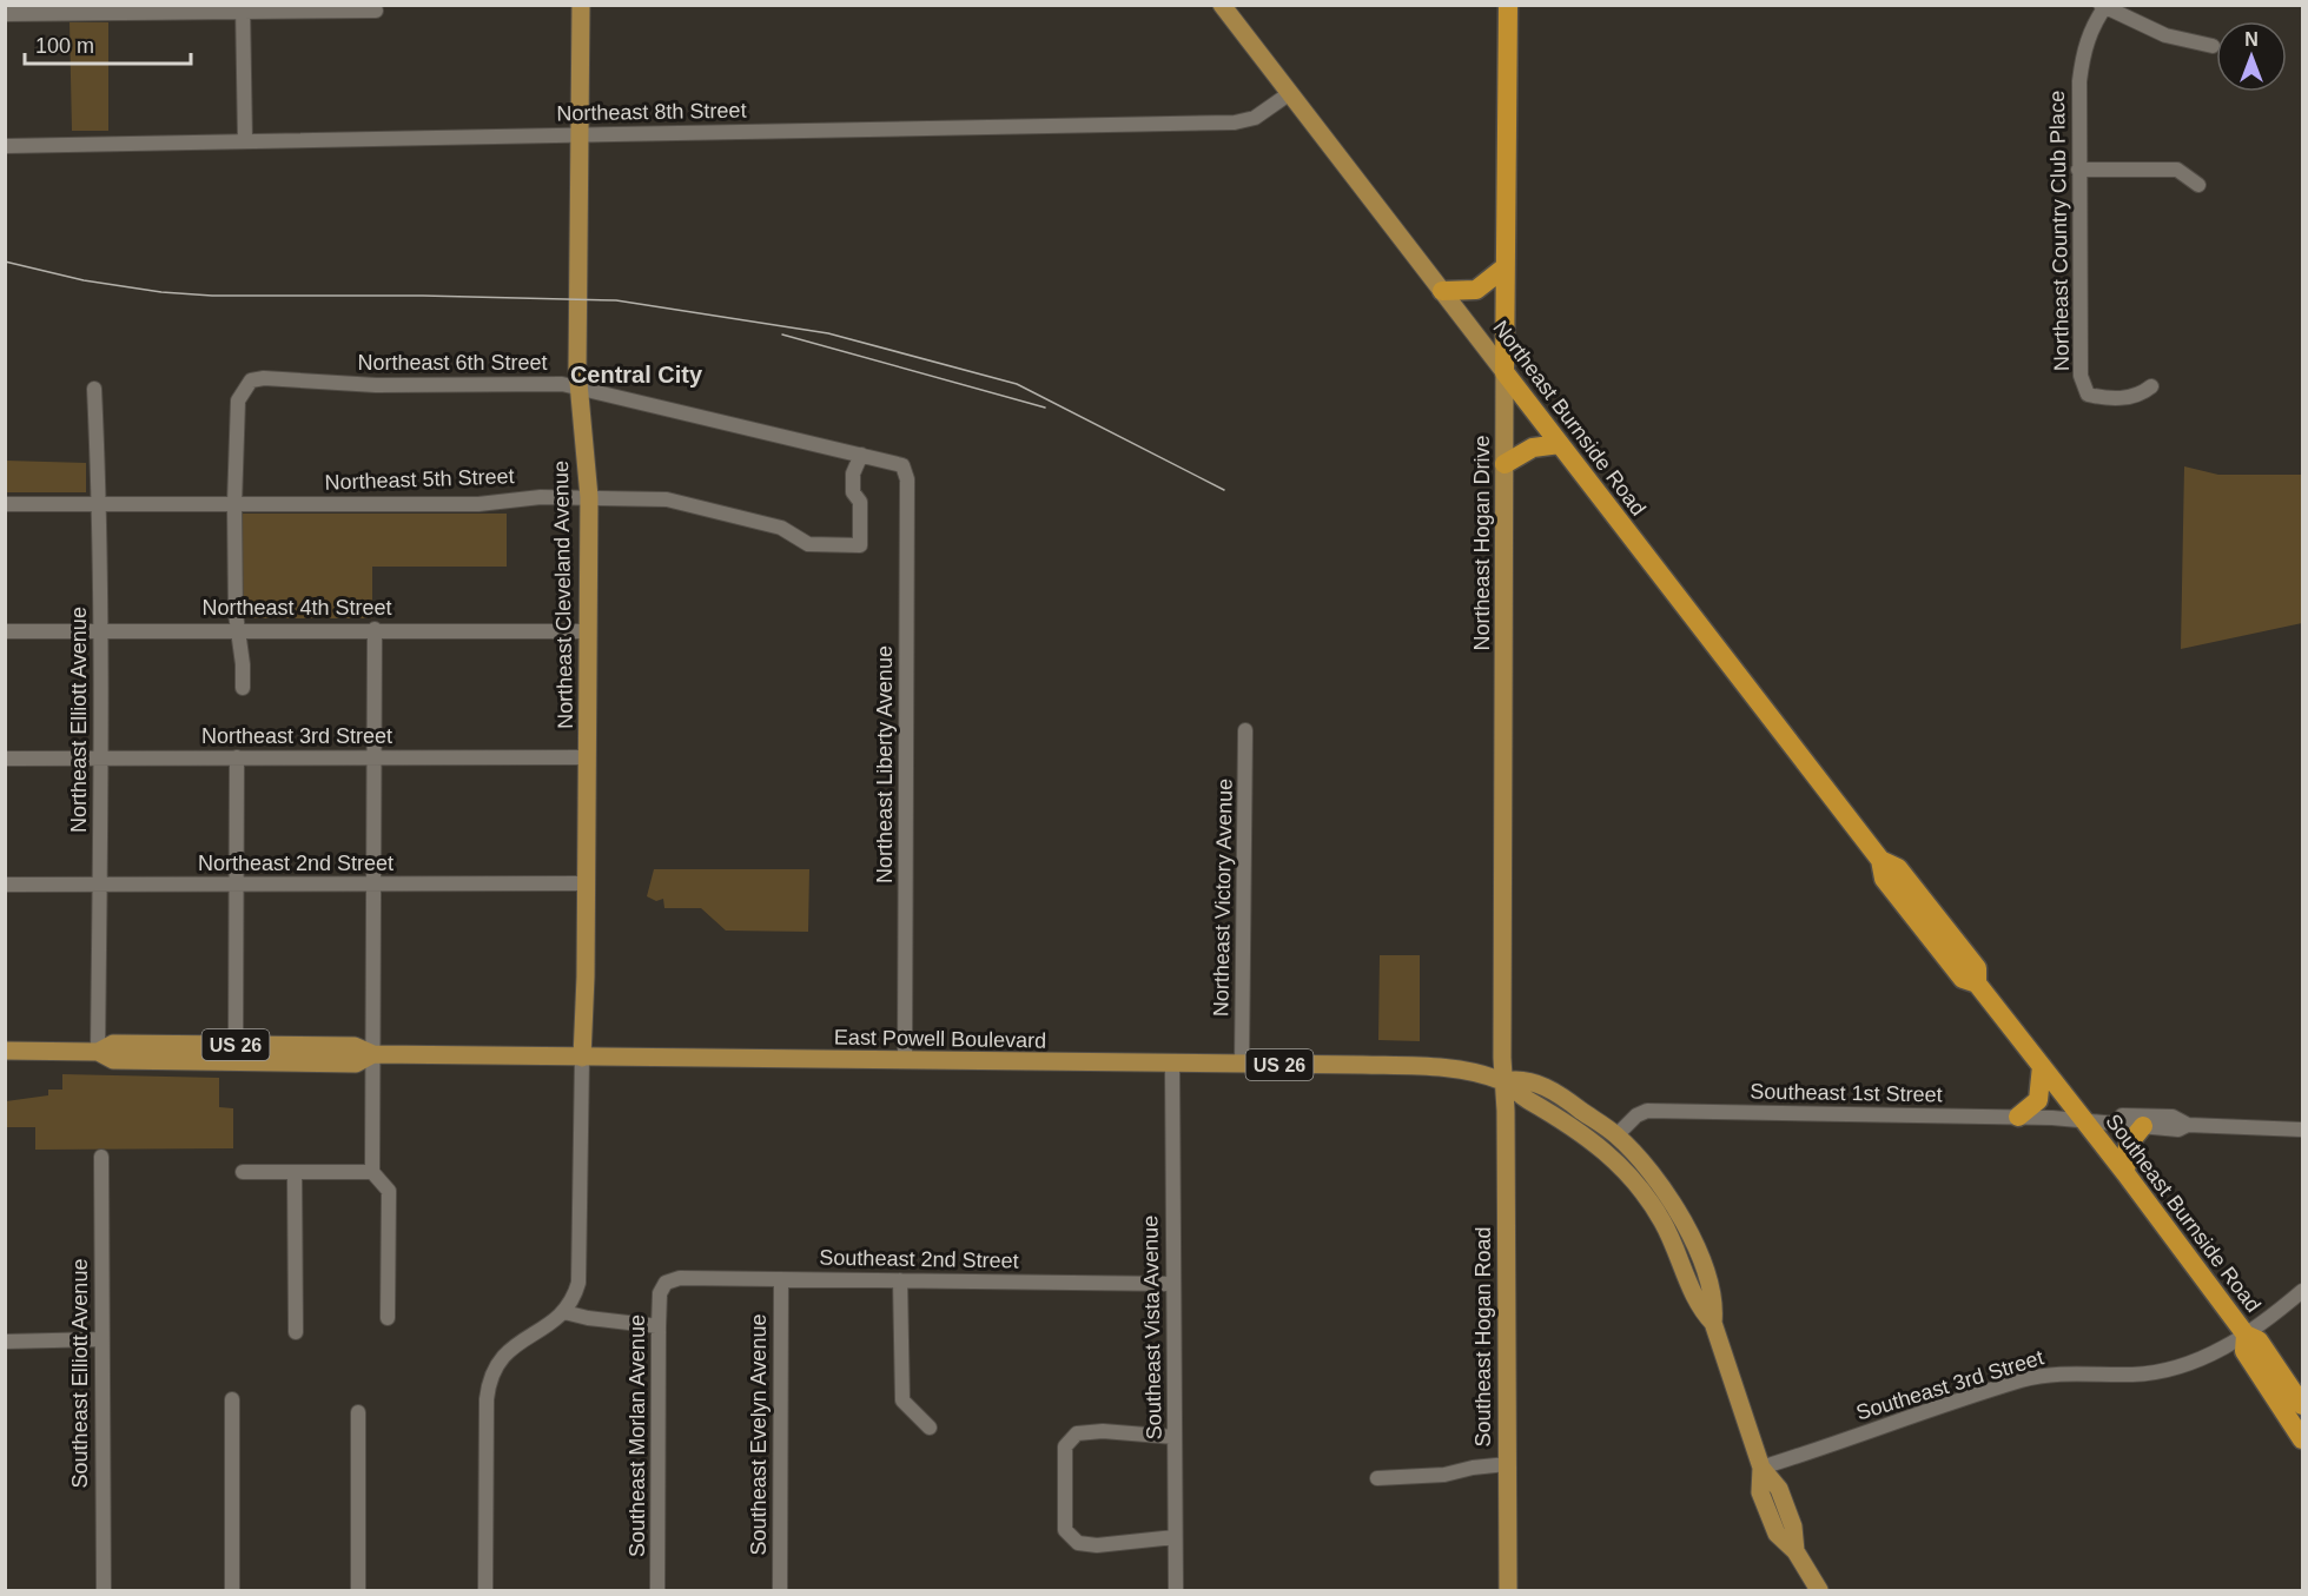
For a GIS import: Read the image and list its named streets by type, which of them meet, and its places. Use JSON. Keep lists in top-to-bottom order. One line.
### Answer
{"streets":{"highway":["Northeast Burnside Road","Northeast Hogan Drive","Southeast Burnside Road"],"main road":["Northeast Cleveland Avenue","East Powell Boulevard","US 26","Southeast Hogan Road"],"street":["Northeast 8th Street","Northeast Country Club Place","Northeast 6th Street","Northeast 5th Street","Northeast 4th Street","Northeast Elliott Avenue","Northeast 3rd Street","Northeast Liberty Avenue","Northeast 2nd Street","Northeast Victory Avenue","Southeast 1st Street","Southeast 2nd Street","Southeast Vista Avenue","Southeast Elliott Avenue","Southeast 3rd Street","Southeast Evelyn Avenue","Southeast Morlan Avenue"]},"crossings":[["Northeast 8th Street","Northeast Burnside Road"],["Northeast 8th Street","Northeast Cleveland Avenue"],["Northeast 6th Street","Northeast 5th Street"],["Northeast 6th Street","Northeast Cleveland Avenue"],["Northeast 6th Street","Northeast Liberty Avenue"],["Northeast Burnside Road","Northeast Hogan Drive"],["Northeast Burnside Road","Southeast 1st Street"],["Northeast Burnside Road","Southeast Burnside Road"],["Northeast 5th Street","Northeast Cleveland Avenue"],["Northeast 5th Street","Northeast Elliott Avenue"],["Northeast Hogan Drive","East Powell Boulevard"],["Northeast Hogan Drive","Southeast Hogan Road"],["Northeast Cleveland Avenue","Northeast 4th Street"],["Northeast Cleveland Avenue","Northeast 3rd Street"],["Northeast Cleveland Avenue","Northeast 2nd Street"],["Northeast Cleveland Avenue","East Powell Boulevard"],["Northeast 4th Street","Northeast Elliott Avenue"],["Northeast Elliott Avenue","Northeast 3rd Street"],["Northeast Elliott Avenue","Northeast 2nd Street"],["Northeast Elliott Avenue","East Powell Boulevard"],["Northeast Liberty Avenue","East Powell Boulevard"],["Northeast Victory Avenue","East Powell Boulevard"],["East Powell Boulevard","Southeast 1st Street"],["East Powell Boulevard","Southeast Vista Avenue"],["East Powell Boulevard","Southeast Hogan Road"],["East Powell Boulevard","Southeast 3rd Street"],["Southeast 1st Street","Southeast Burnside Road"],["Southeast Burnside Road","Southeast 3rd Street"],["Southeast 2nd Street","Southeast Vista Avenue"],["Southeast 2nd Street","Southeast Evelyn Avenue"],["Southeast 2nd Street","Southeast Morlan Avenue"]],"districts":["Central City"],"scale_bar":"100 m","north":"top"}
